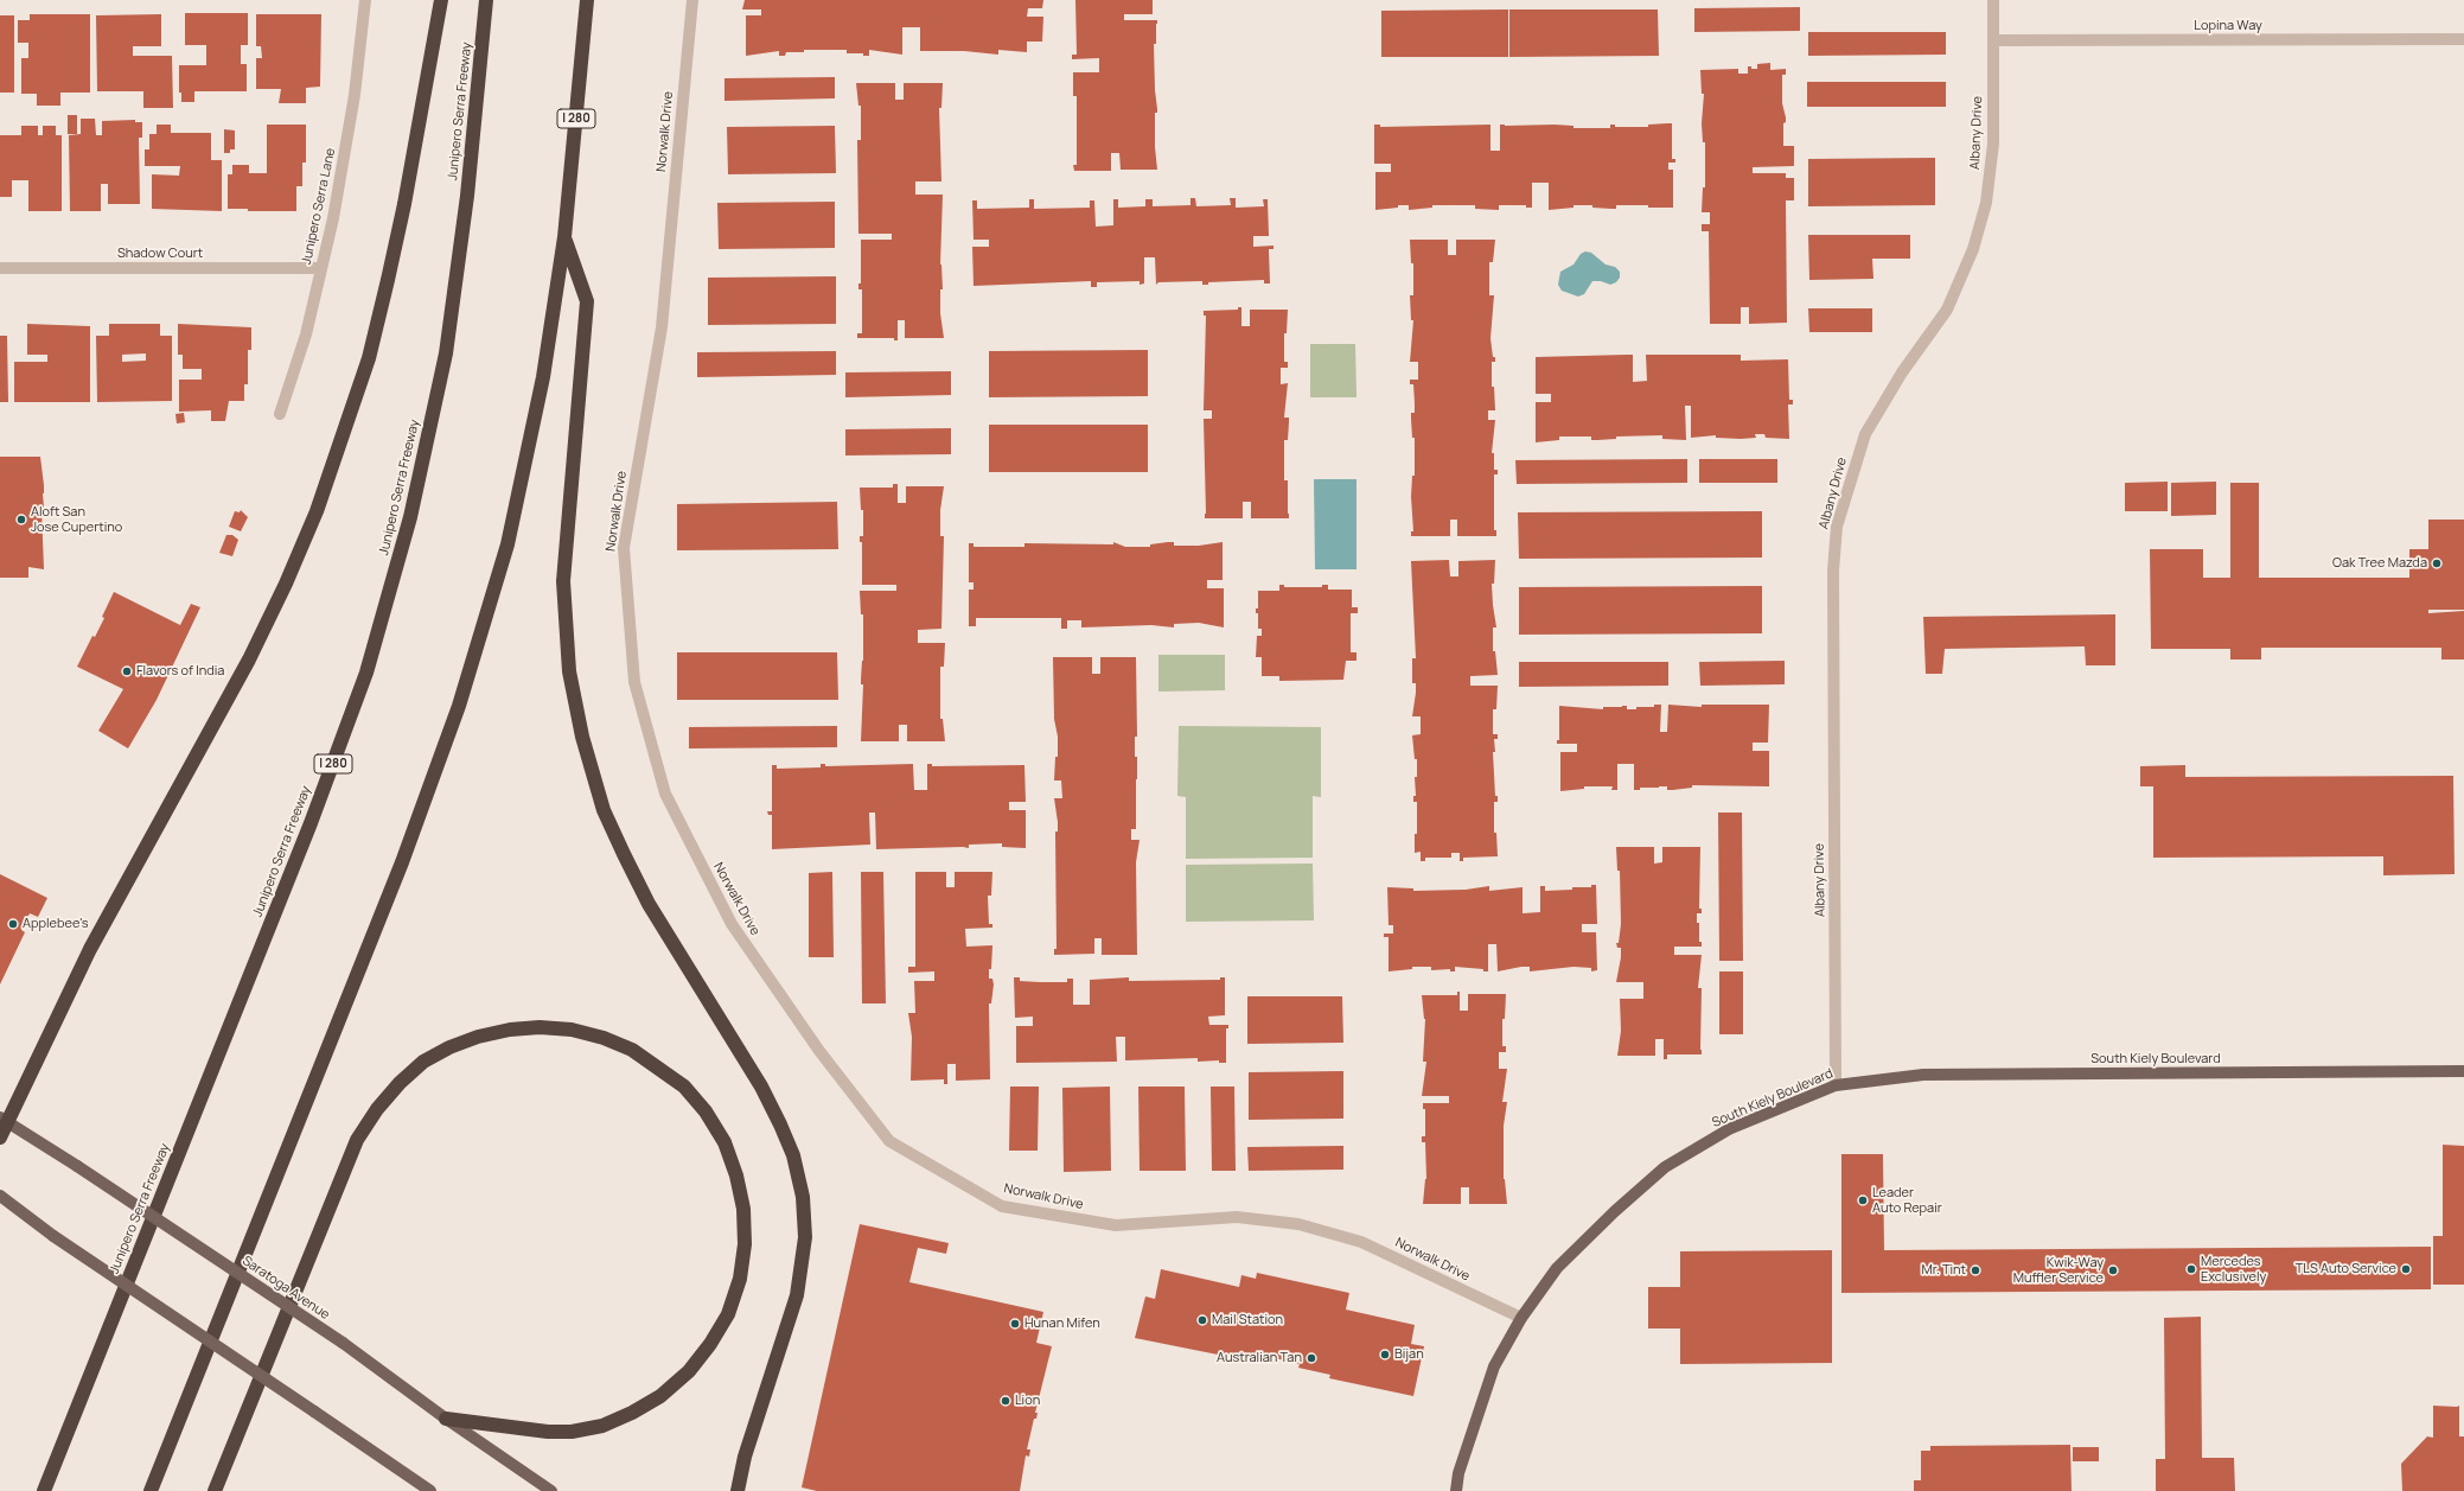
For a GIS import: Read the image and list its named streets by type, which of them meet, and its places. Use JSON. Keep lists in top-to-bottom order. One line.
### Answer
{"streets":{"highway":["Junipero Serra Freeway","I 280"],"main road":["South Kiely Boulevard","Saratoga Avenue"],"street":["Lopina Way","Norwalk Drive","Albany Drive","Junipero Serra Lane","Shadow Court"]},"crossings":[["Lopina Way","Albany Drive"],["Norwalk Drive","South Kiely Boulevard"],["Albany Drive","South Kiely Boulevard"],["Junipero Serra Lane","Shadow Court"]],"places":["Aloft San Jose Cupertino","Oak Tree Mazda","Flavors of India","Applebee's","Leader Auto Repair","Mercedes Exclusively","TLS Auto Service","Mr. Tint","Kwik-Way Muffler Service","Mail Station","Hunan Mifen","Bijan","Australian Tan","Lion"]}
